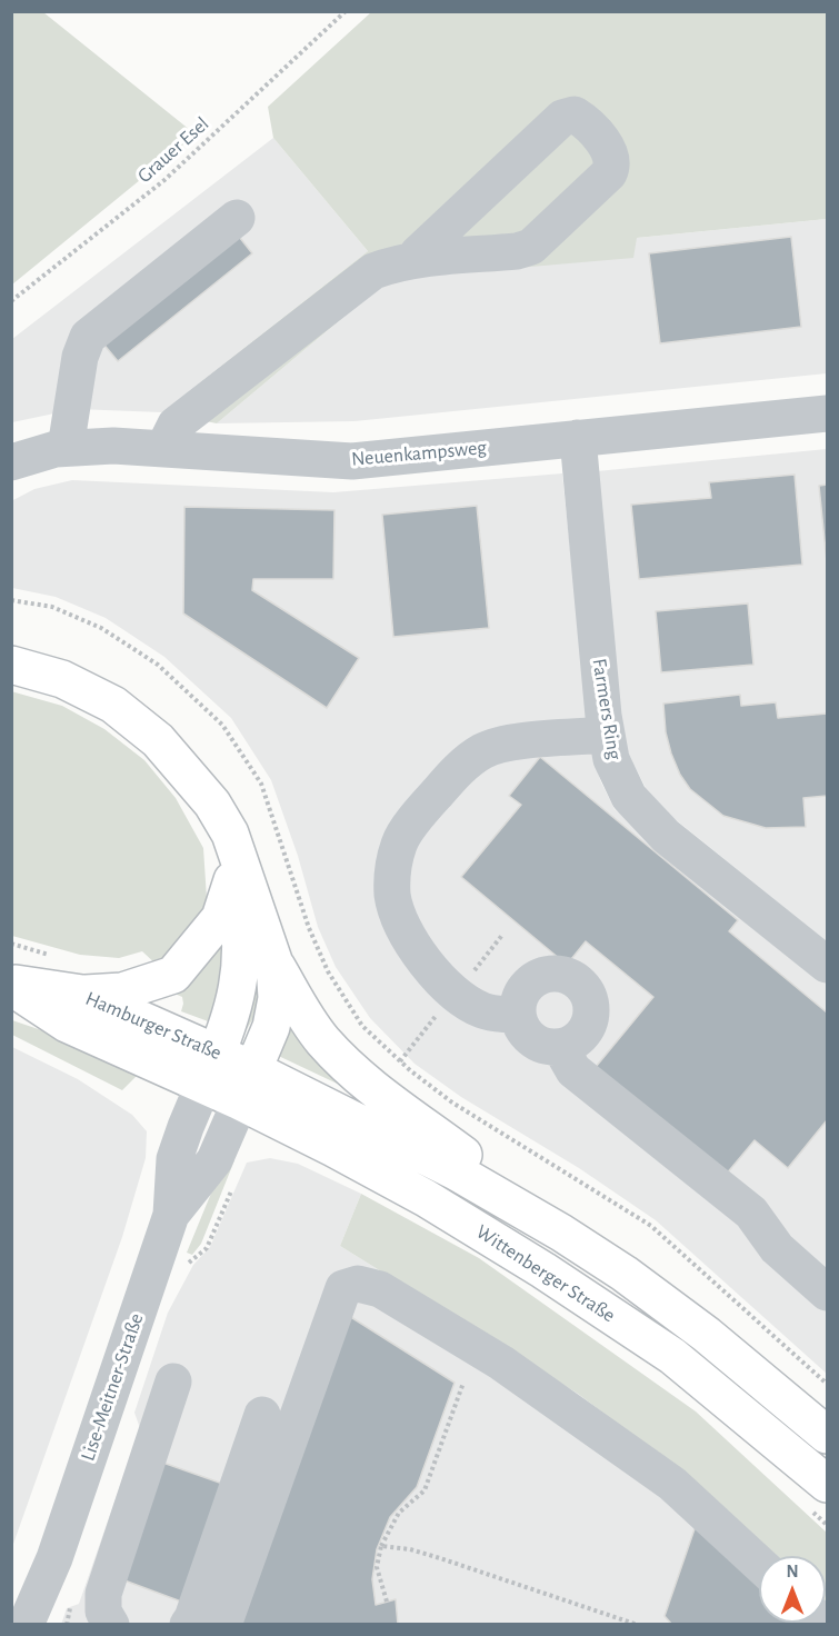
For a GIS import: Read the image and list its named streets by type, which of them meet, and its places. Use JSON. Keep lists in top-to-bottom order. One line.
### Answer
{"streets":{"main road":["Hamburger Straße","Wittenberger Straße"],"street":["Neuenkampsweg","Farmers Ring","Lise-Meitner-Straße"],"path":["Grauer Esel"]},"crossings":[["Neuenkampsweg","Farmers Ring"],["Hamburger Straße","Wittenberger Straße"],["Hamburger Straße","Lise-Meitner-Straße"],["Wittenberger Straße","Lise-Meitner-Straße"]],"north":"top"}
